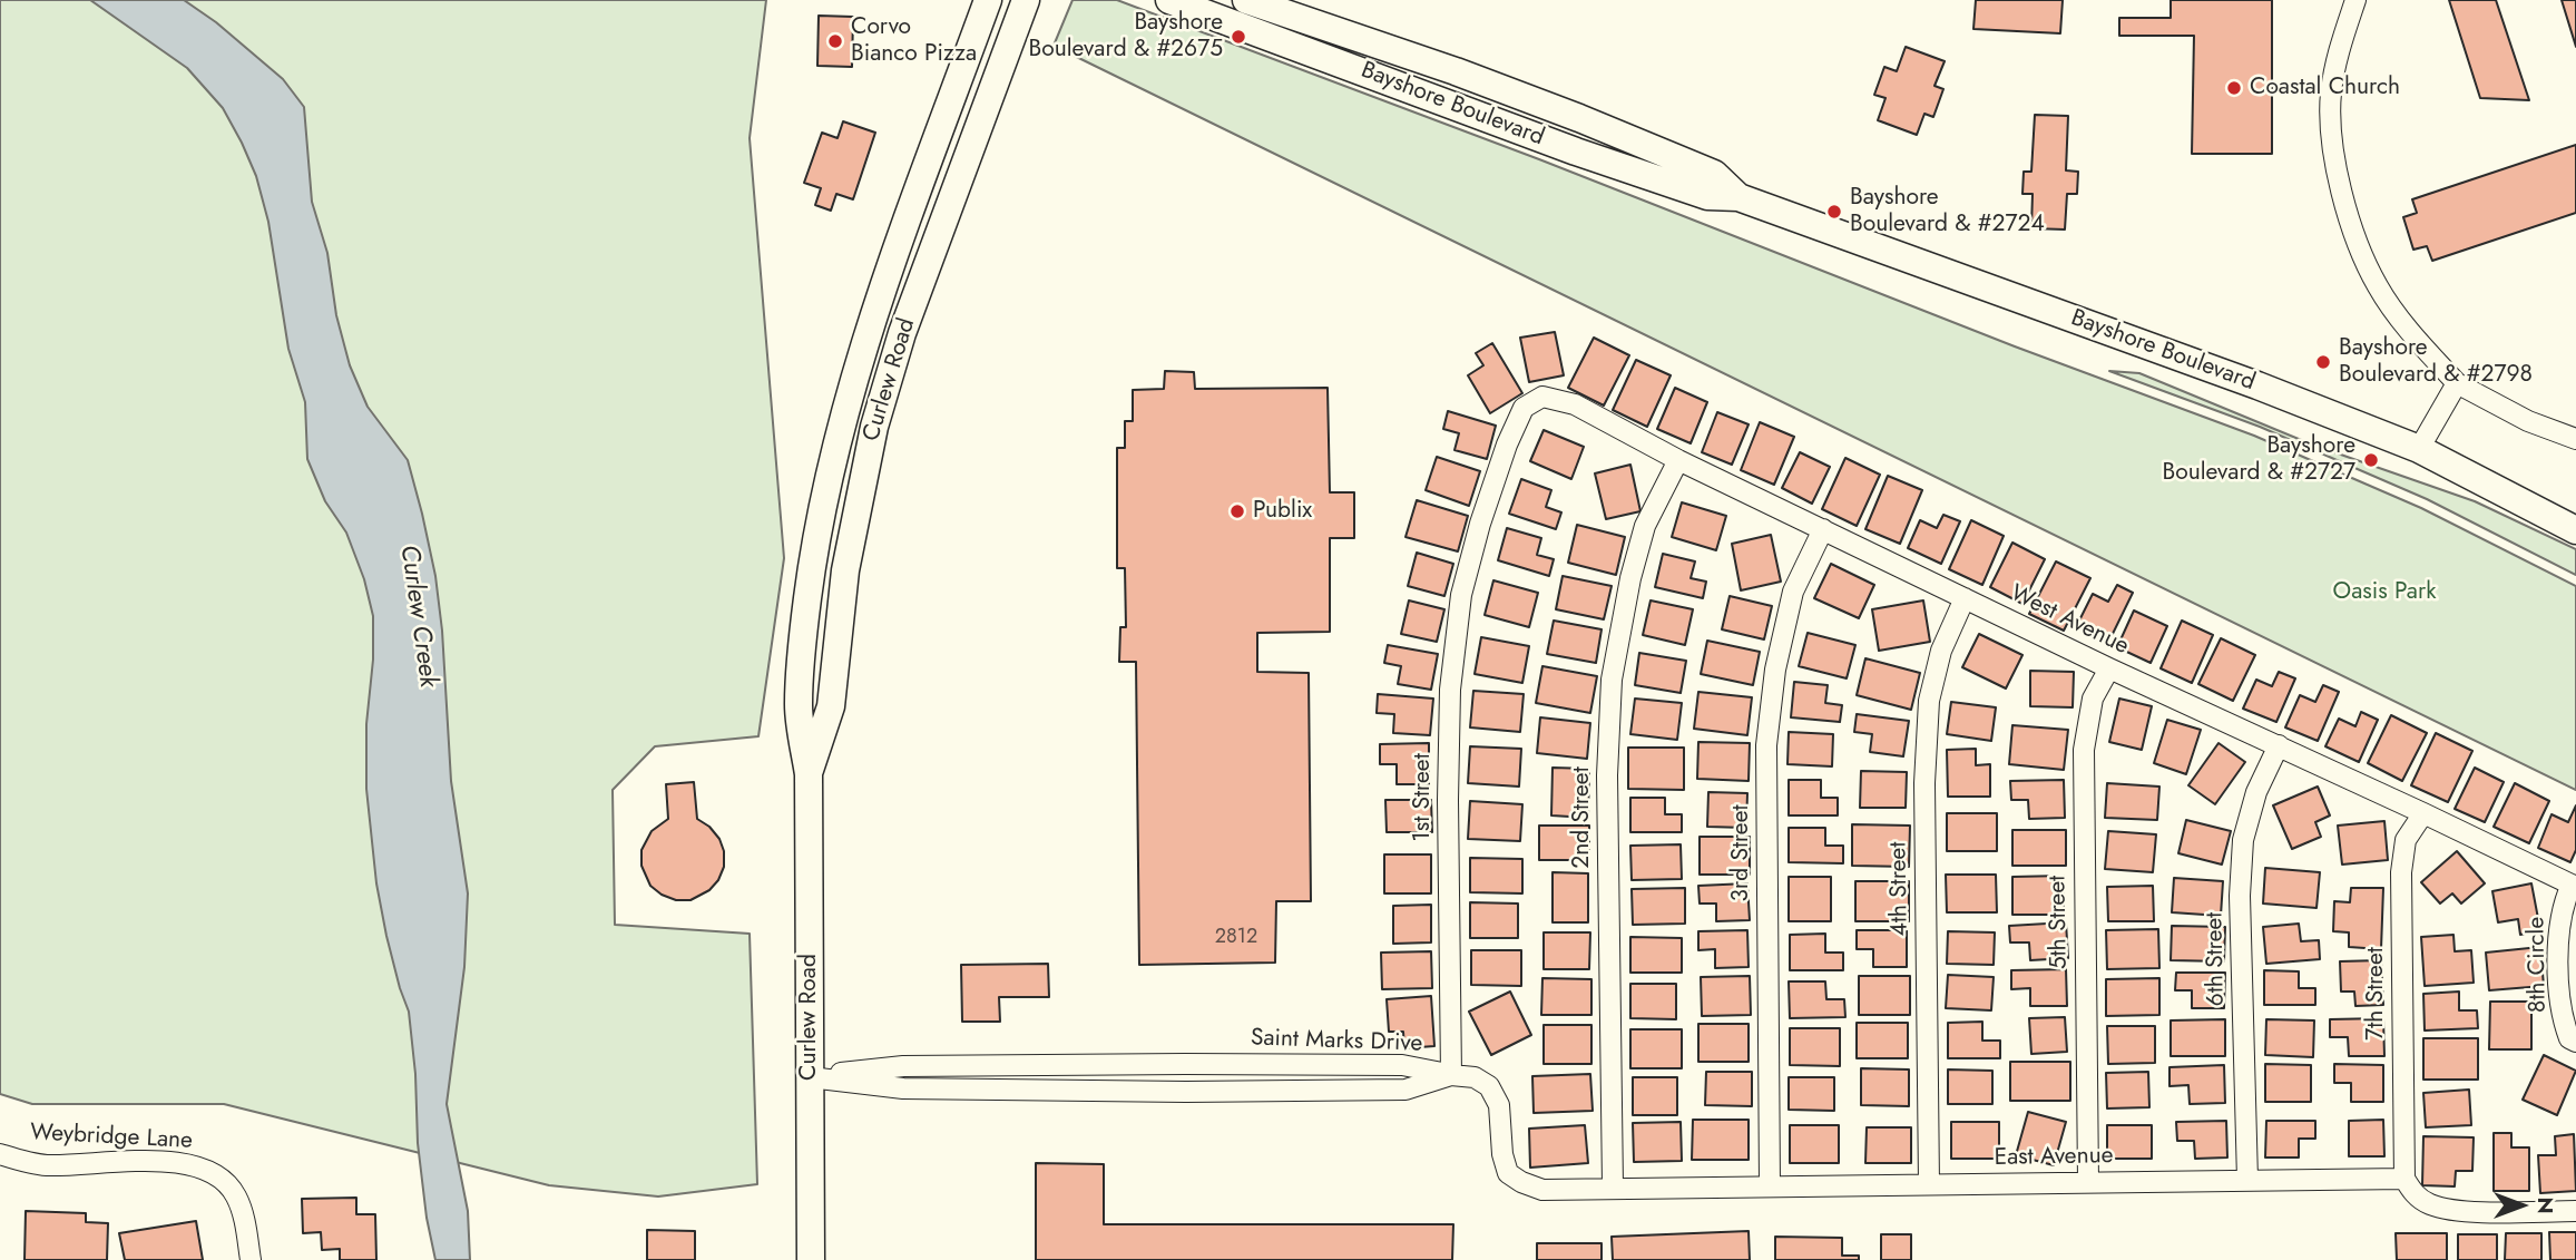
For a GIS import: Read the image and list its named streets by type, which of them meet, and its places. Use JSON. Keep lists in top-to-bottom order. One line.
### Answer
{"streets":{"main road":["Bayshore Boulevard","Curlew Road"],"street":["West Avenue","1st Street","2nd Street","3rd Street","4th Street","5th Street","6th Street","8th Circle","7th Street","Saint Marks Drive","Weybridge Lane","East Avenue"]},"crossings":[["Curlew Road","Saint Marks Drive"],["West Avenue","1st Street"],["West Avenue","2nd Street"],["West Avenue","3rd Street"],["West Avenue","4th Street"],["West Avenue","5th Street"],["West Avenue","6th Street"],["West Avenue","8th Circle"],["West Avenue","7th Street"],["1st Street","Saint Marks Drive"],["1st Street","East Avenue"],["2nd Street","East Avenue"],["3rd Street","East Avenue"],["4th Street","East Avenue"],["5th Street","East Avenue"],["6th Street","East Avenue"],["7th Street","East Avenue"],["Saint Marks Drive","East Avenue"]],"water":["Curlew Creek"],"parks":["Oasis Park"],"places":["Bayshore Boulevard & #2675","Corvo Bianco Pizza","Coastal Church","Bayshore Boulevard & #2724","Bayshore Boulevard & #2798","Bayshore Boulevard & #2727","Publix"],"house_numbers":["2812"],"north":"right"}
